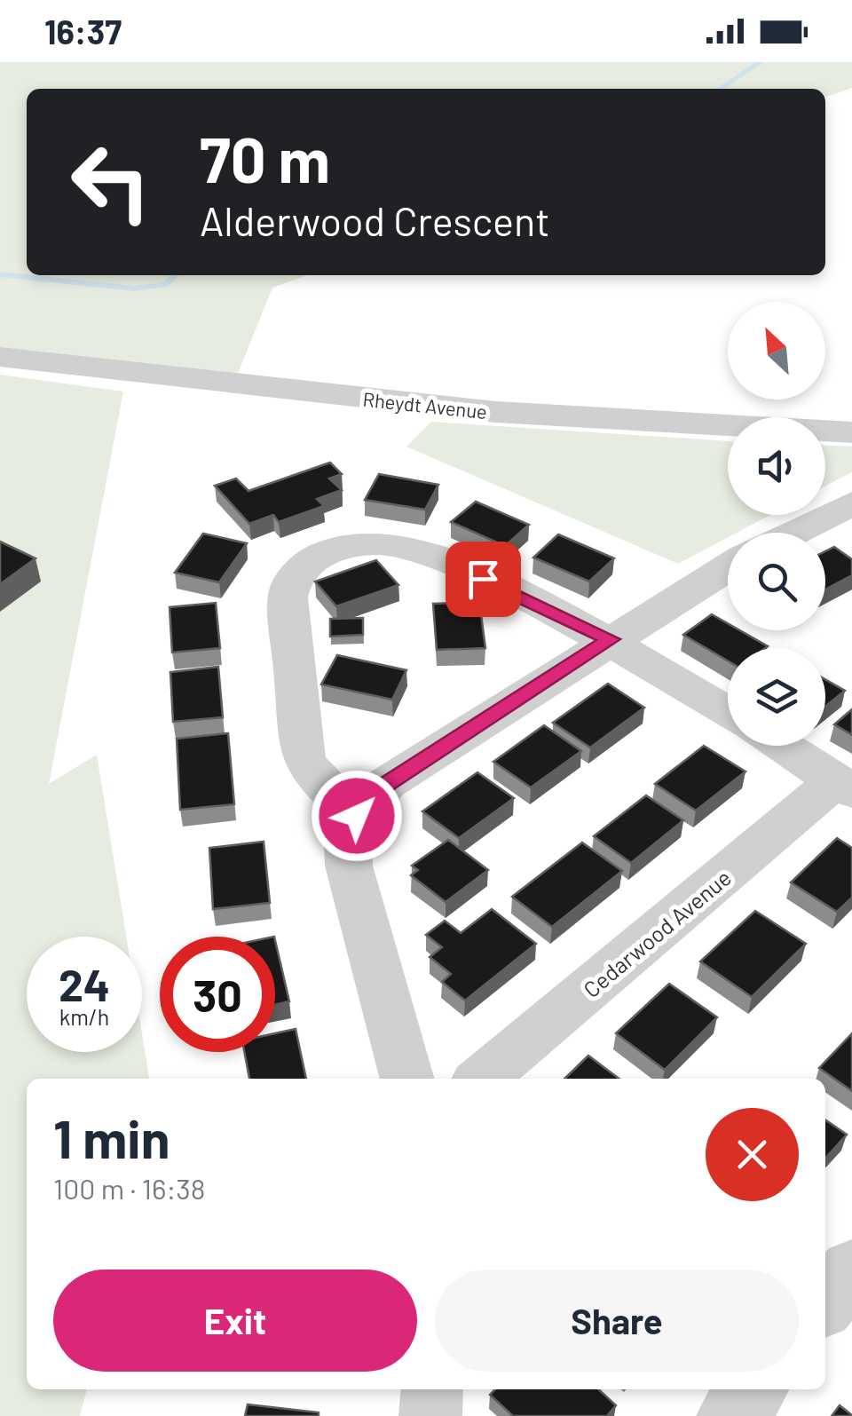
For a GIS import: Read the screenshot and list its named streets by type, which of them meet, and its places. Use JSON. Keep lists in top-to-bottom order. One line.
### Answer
{"streets":{"street":["Rheydt Avenue","Cedarwood Avenue"]},"north":"top left","page":{"status":"16:37","turn":["70 m","Alderwood Crescent"],"speed":"24 km/h","limit":"30","heading":["1 min","100 m · 16:38"],"buttons":["Exit","Share"]}}
